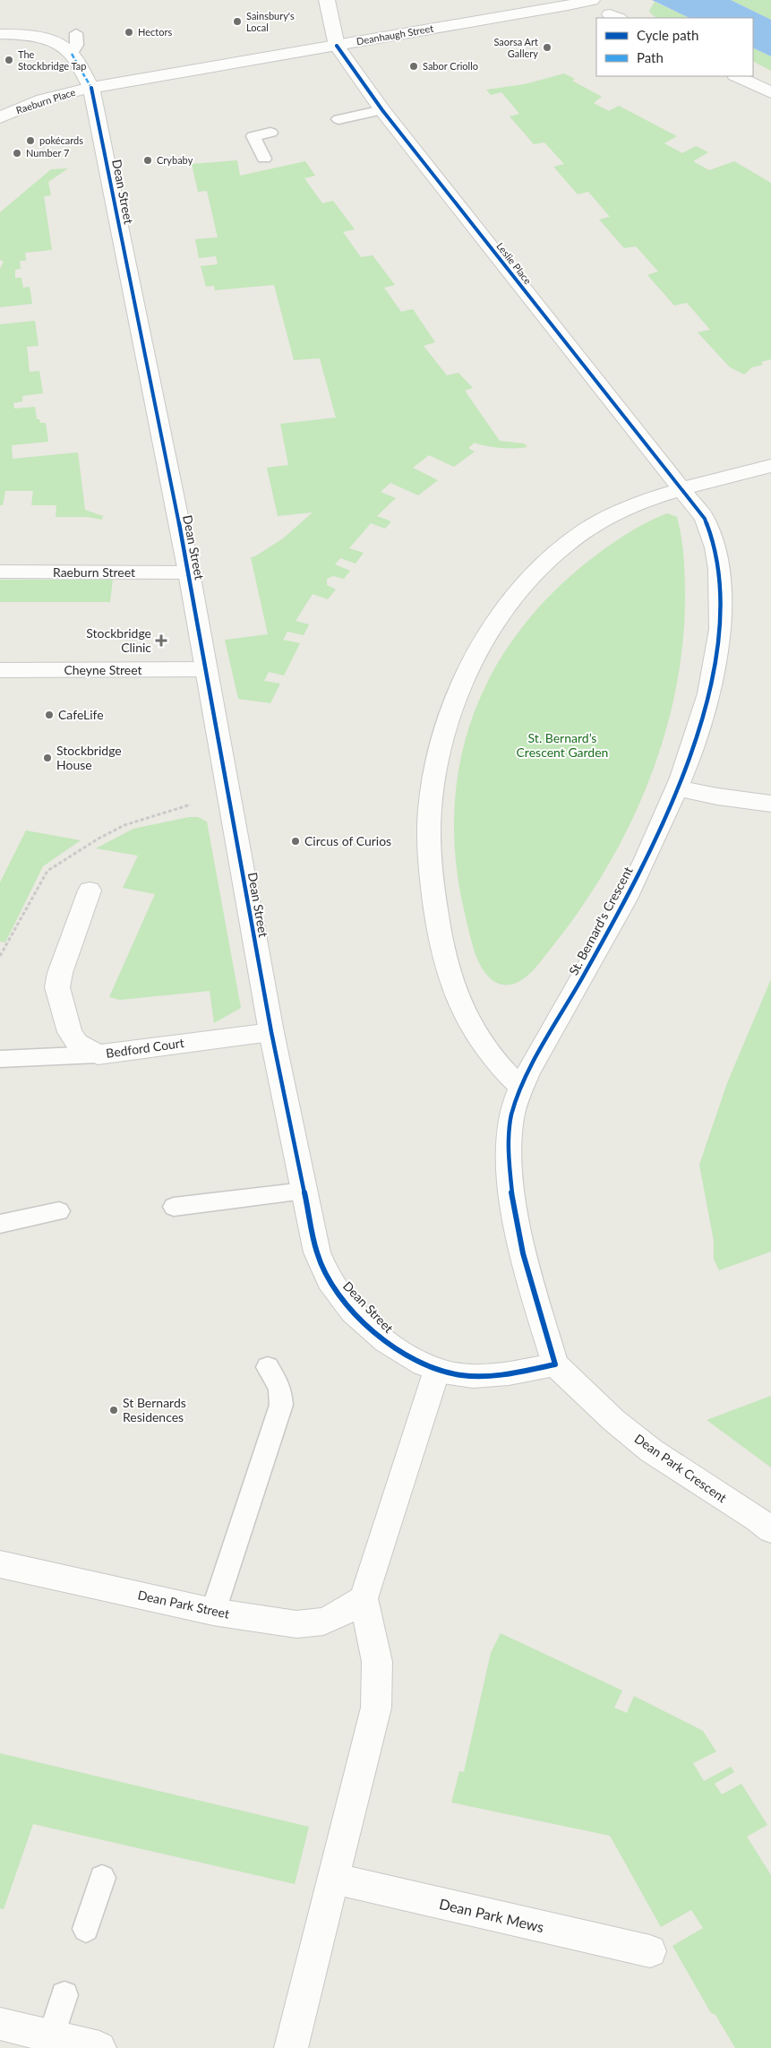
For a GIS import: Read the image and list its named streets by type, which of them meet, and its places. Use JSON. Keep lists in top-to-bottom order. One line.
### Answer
{"streets":{"street":["Deanhaugh Street","Raeburn Place","Dean Street","Leslie Place","Raeburn Street","Cheyne Street","St. Bernard's Crescent","Bedford Court","Dean Park Crescent","Dean Park Street","Dean Park Mews"]},"crossings":[["Deanhaugh Street","Raeburn Place"],["Deanhaugh Street","Dean Street"],["Deanhaugh Street","Leslie Place"],["Raeburn Place","Dean Street"],["Dean Street","Raeburn Street"],["Dean Street","Cheyne Street"],["Dean Street","St. Bernard's Crescent"],["Dean Street","Bedford Court"],["Dean Street","Dean Park Crescent"],["Leslie Place","St. Bernard's Crescent"],["St. Bernard's Crescent","Dean Park Crescent"]],"parks":["St. Bernard’s Crescent Garden"],"places":{"other":["Sainsbury's Local","Hectors","Saorsa Art Gallery","The Stockbridge Tap","Sabor Criollo","pokécards","Number 7","Crybaby","CafeLife","Stockbridge House","Circus of Curios","St Bernards Residences"],"health":["Stockbridge Clinic"]},"legend":["Cycle path","Path"]}
